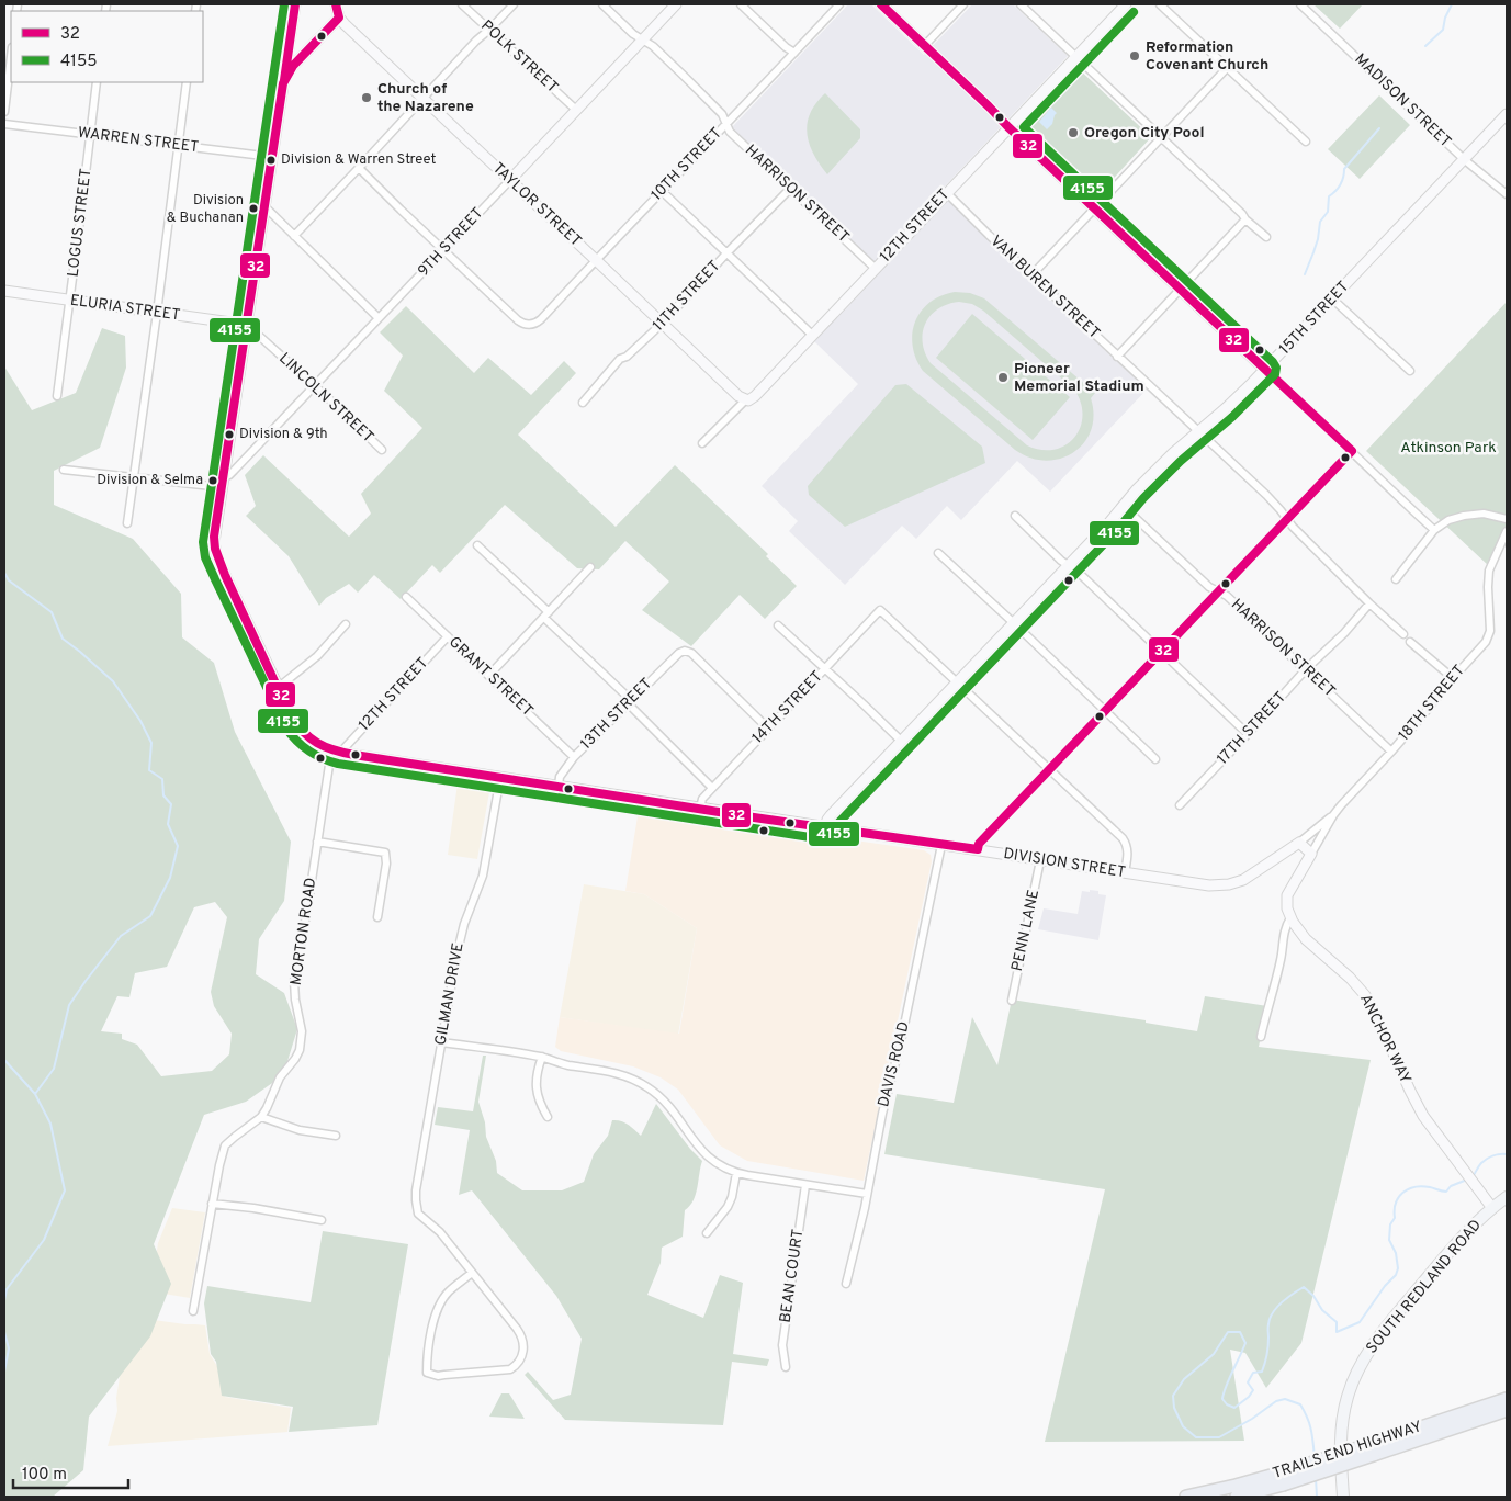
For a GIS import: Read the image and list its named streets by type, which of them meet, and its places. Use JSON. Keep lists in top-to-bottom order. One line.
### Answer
{"streets":{"highway":["TRAILS END HIGHWAY"],"main road":["SOUTH REDLAND ROAD"],"street":["POLK STREET","MADISON STREET","WARREN STREET","10TH STREET","HARRISON STREET","TAYLOR STREET","LOGUS STREET","12TH STREET","9TH STREET","VAN BUREN STREET","11TH STREET","ELURIA STREET","15TH STREET","LINCOLN STREET","GRANT STREET","18TH STREET","14TH STREET","13TH STREET","17TH STREET","DIVISION STREET","PENN LANE","MORTON ROAD","GILMAN DRIVE","ANCHOR WAY","DAVIS ROAD","BEAN COURT"]},"crossings":[["POLK STREET","9TH STREET"],["MADISON STREET","15TH STREET"],["WARREN STREET","LOGUS STREET"],["WARREN STREET","DIVISION STREET"],["10TH STREET","HARRISON STREET"],["10TH STREET","TAYLOR STREET"],["10TH STREET","9TH STREET"],["HARRISON STREET","12TH STREET"],["HARRISON STREET","9TH STREET"],["HARRISON STREET","11TH STREET"],["HARRISON STREET","15TH STREET"],["HARRISON STREET","18TH STREET"],["HARRISON STREET","17TH STREET"],["TAYLOR STREET","12TH STREET"],["TAYLOR STREET","9TH STREET"],["TAYLOR STREET","11TH STREET"],["LOGUS STREET","ELURIA STREET"],["12TH STREET","VAN BUREN STREET"],["12TH STREET","GRANT STREET"],["12TH STREET","DIVISION STREET"],["12TH STREET","MORTON ROAD"],["9TH STREET","LINCOLN STREET"],["9TH STREET","DIVISION STREET"],["VAN BUREN STREET","15TH STREET"],["VAN BUREN STREET","17TH STREET"],["ELURIA STREET","LINCOLN STREET"],["ELURIA STREET","DIVISION STREET"],["15TH STREET","14TH STREET"],["15TH STREET","DIVISION STREET"],["LINCOLN STREET","DIVISION STREET"],["GRANT STREET","13TH STREET"],["18TH STREET","DIVISION STREET"],["18TH STREET","ANCHOR WAY"],["14TH STREET","13TH STREET"],["14TH STREET","DIVISION STREET"],["13TH STREET","DIVISION STREET"],["DIVISION STREET","PENN LANE"],["DIVISION STREET","MORTON ROAD"],["DIVISION STREET","GILMAN DRIVE"],["DIVISION STREET","DAVIS ROAD"],["ANCHOR WAY","SOUTH REDLAND ROAD"]],"parks":["Atkinson Park"],"places":["Reformation Covenant Church","Church of the Nazarene","Oregon City Pool","Division & Warren Street","Division & Buchanan","Pioneer Memorial Stadium","Division & 9th","Division & Selma"],"lines":["transit line 32","transit line 4155"],"legend":["32","4155"],"scale_bar":"100 m"}
